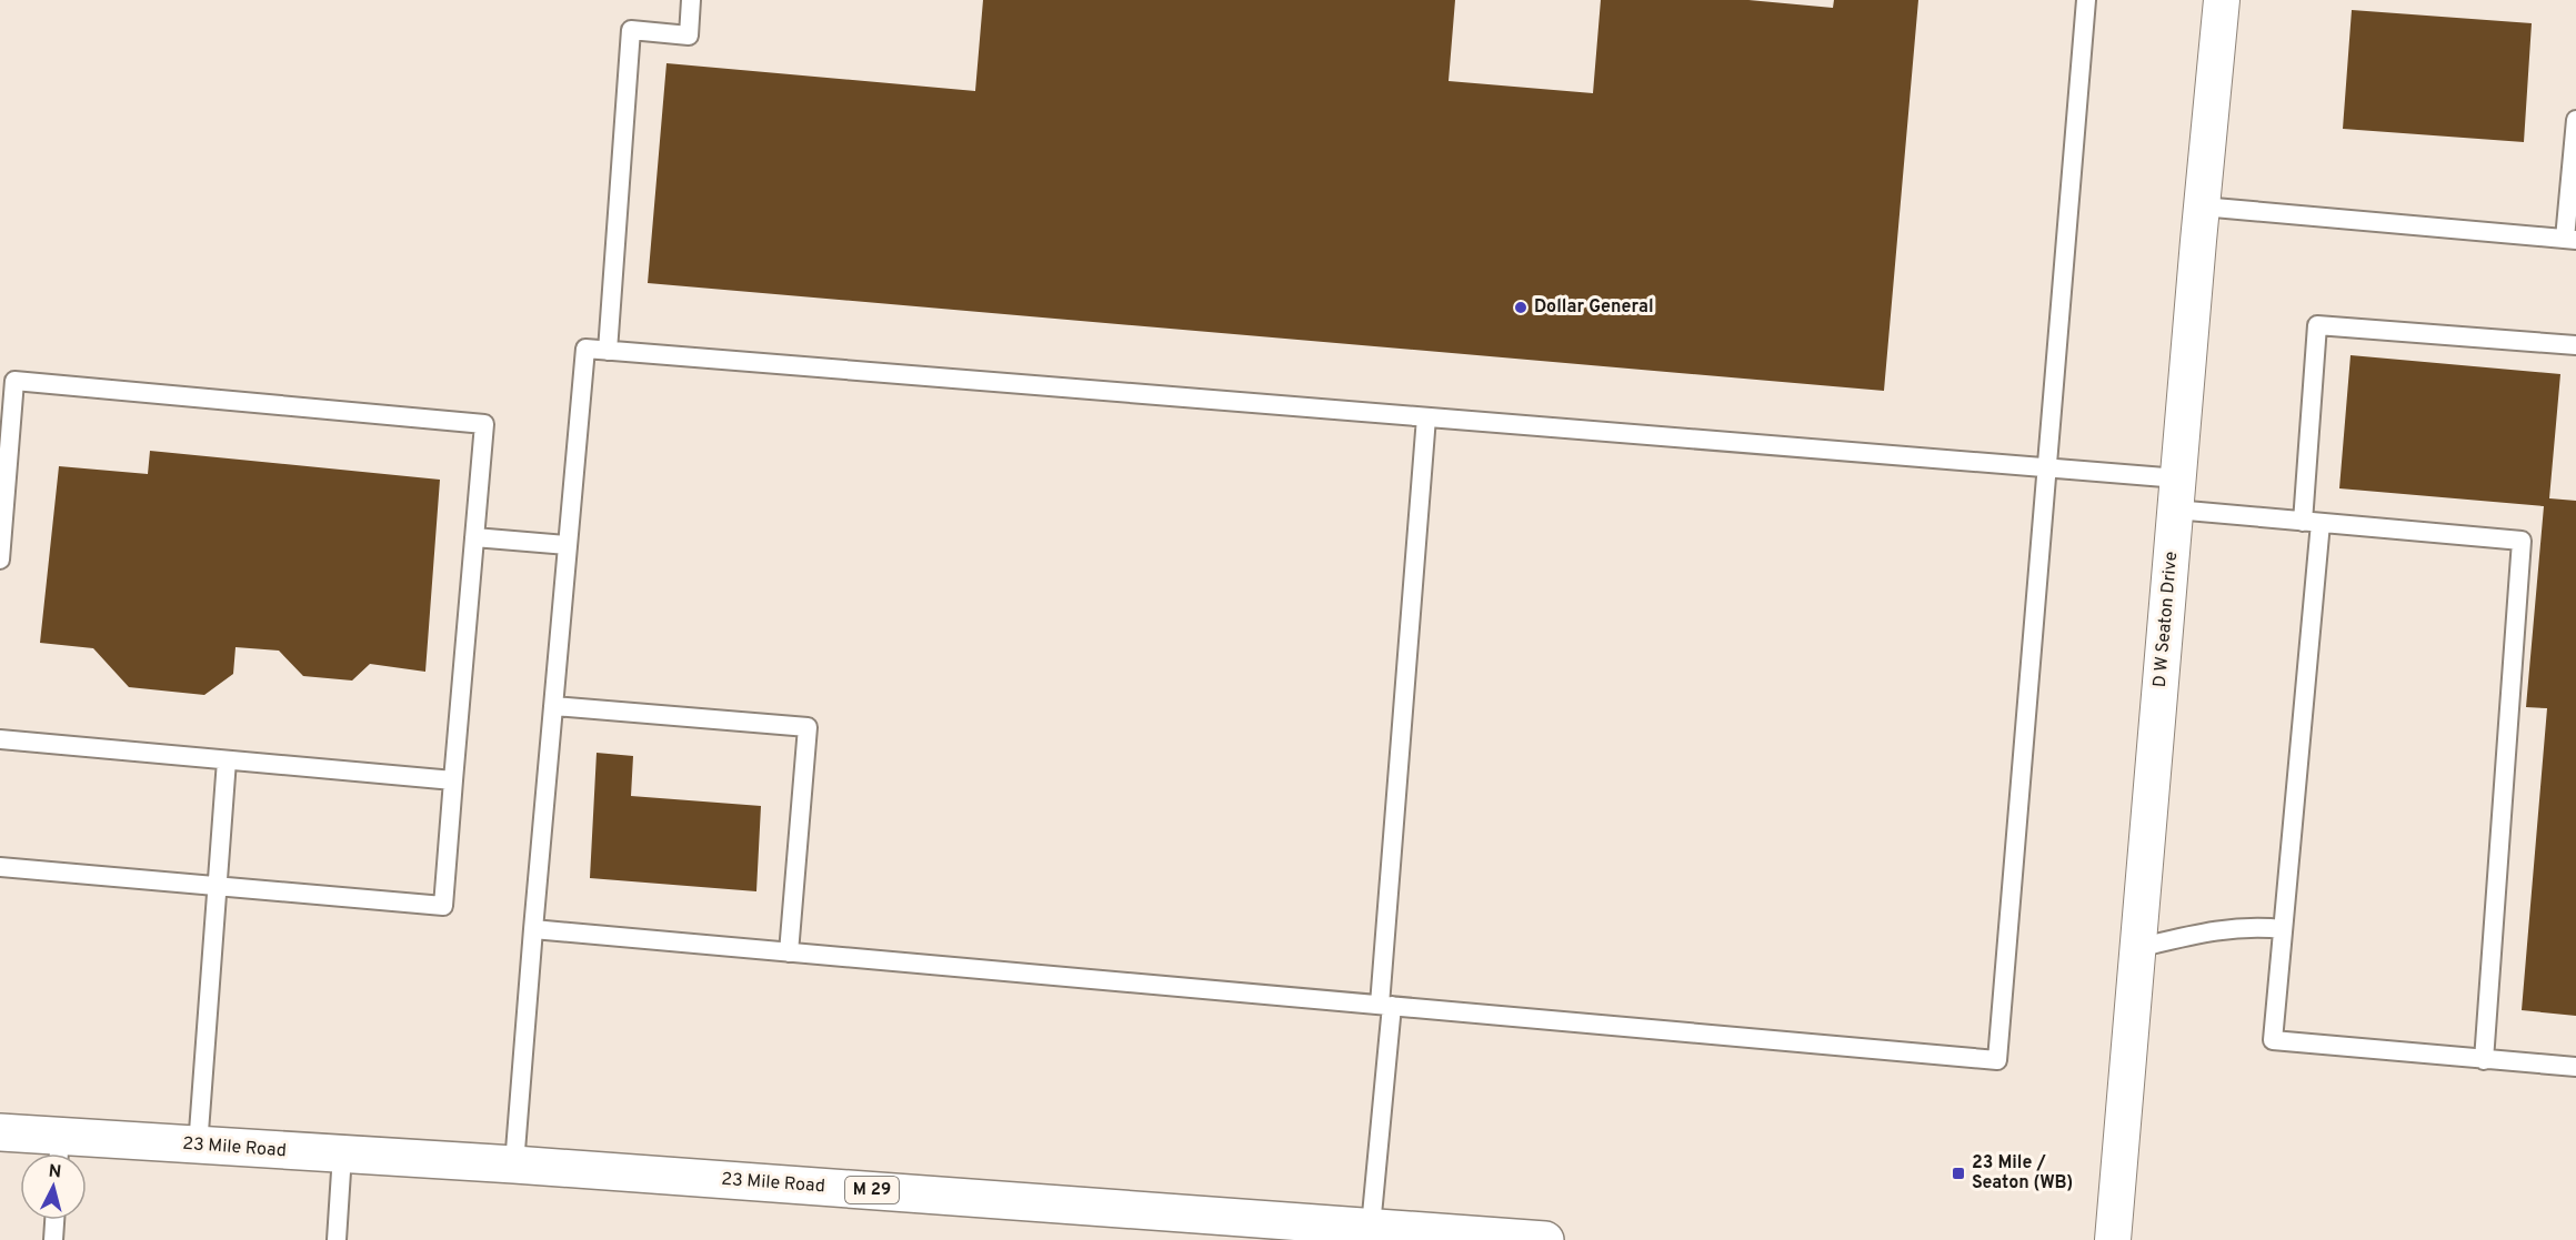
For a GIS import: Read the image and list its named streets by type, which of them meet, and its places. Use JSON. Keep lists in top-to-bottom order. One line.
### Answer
{"streets":{"main road":["23 Mile Road","M 29"],"street":["D W Seaton Drive"]},"places":{"other":["Dollar General"],"transit":["23 Mile / Seaton (WB)"]},"north":"top"}
